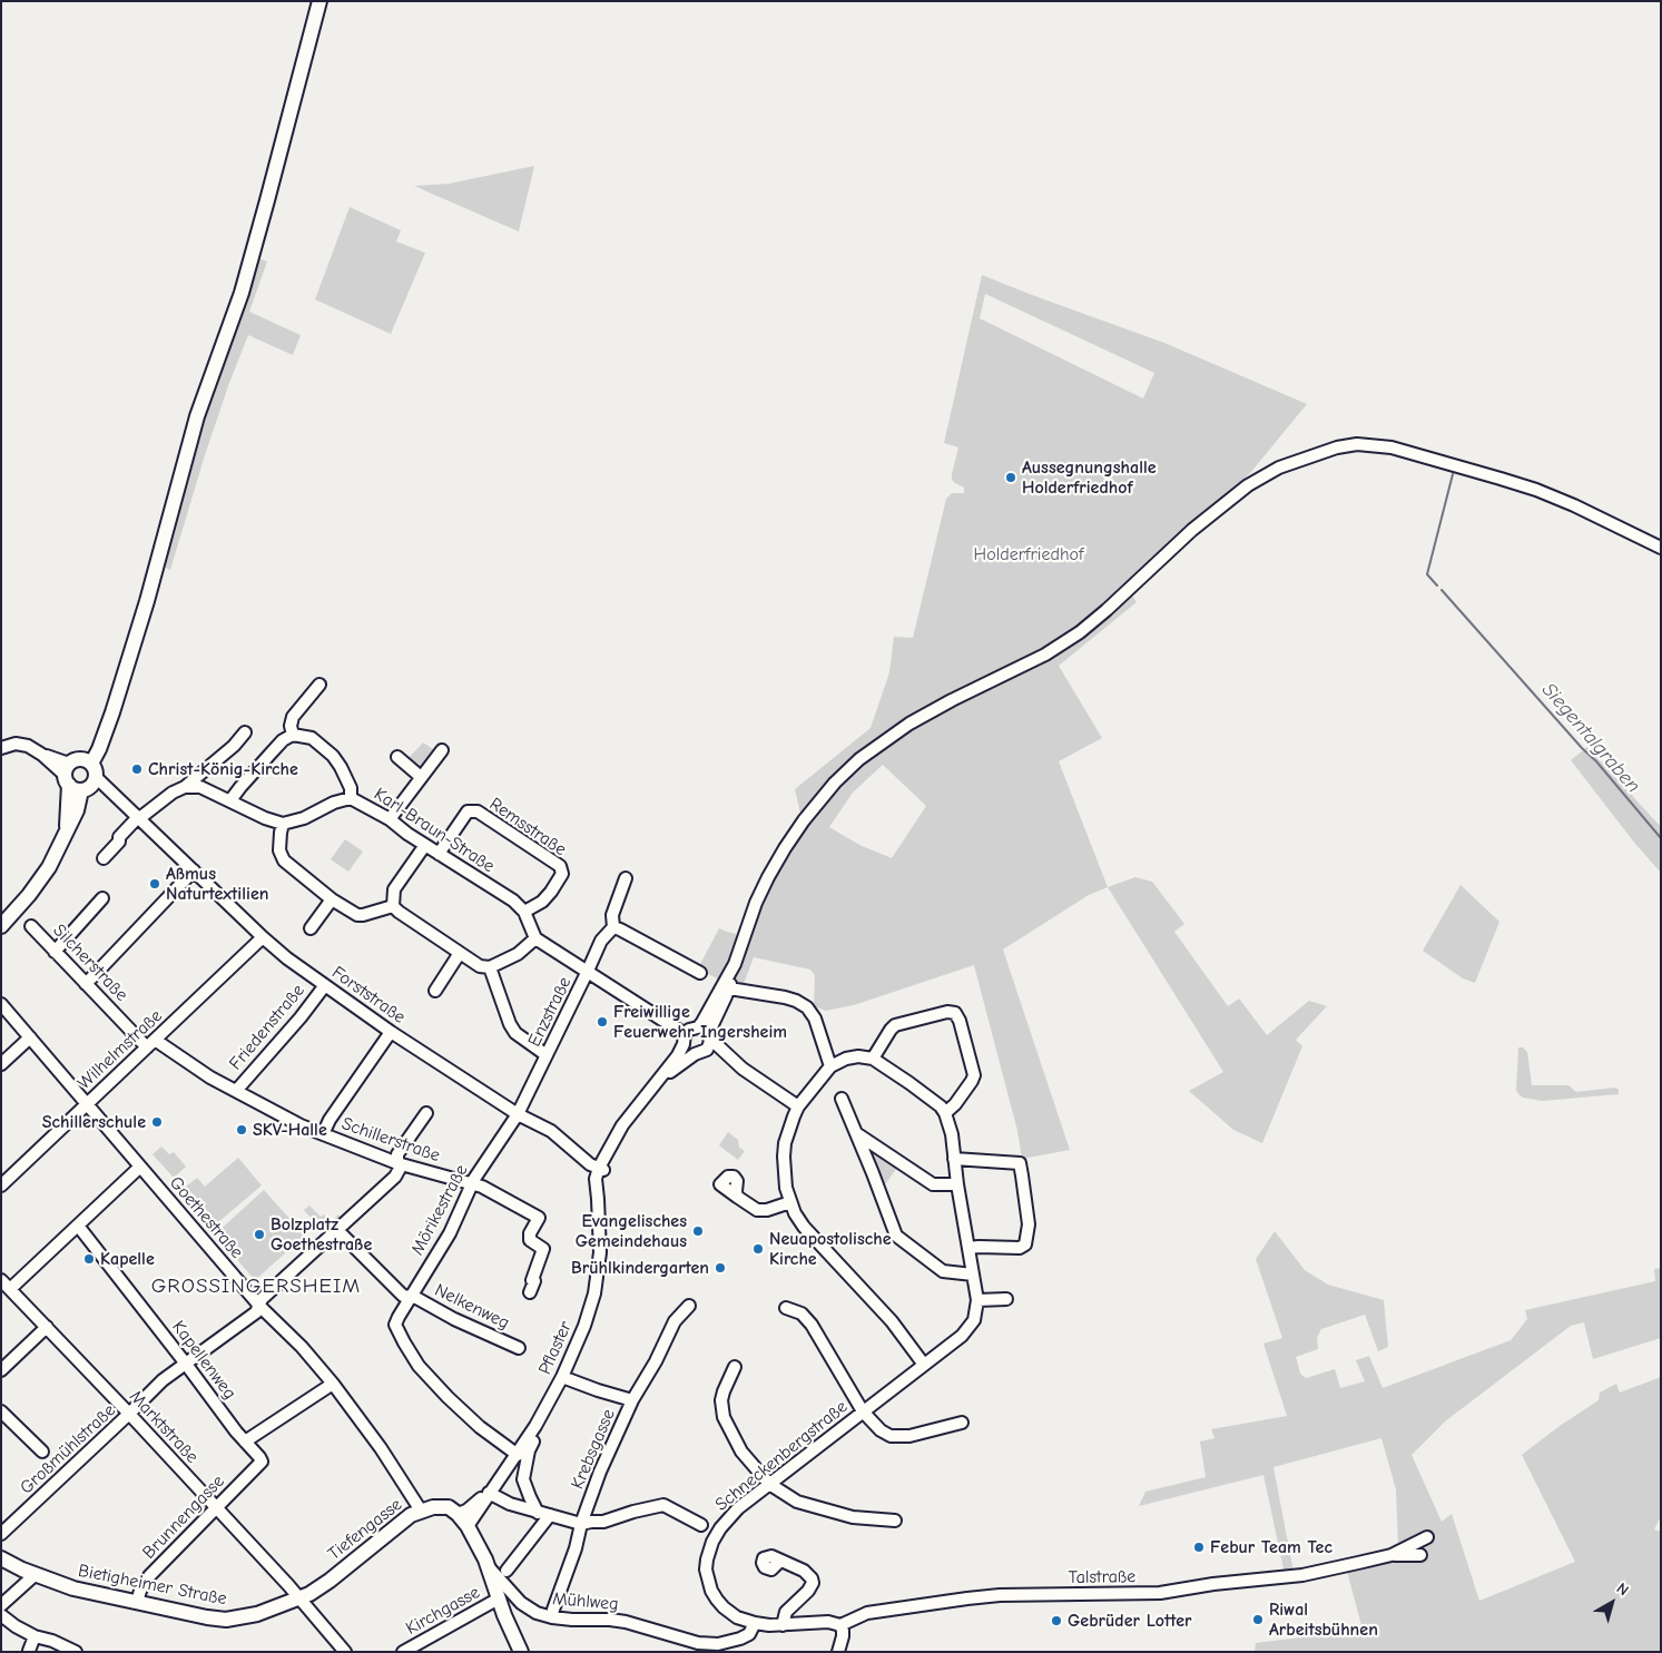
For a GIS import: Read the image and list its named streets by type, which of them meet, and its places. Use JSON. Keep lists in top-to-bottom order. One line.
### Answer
{"streets":{"main road":["Tiefengasse","Bietigheimer Straße"],"street":["Remsstraße","Karl-Braun-Straße","Silcherstraße","Forststraße","Enzstraße","Friedenstraße","Wilhelmstraße","Schillerstraße","Mörikestraße","Goethestraße","Nelkenweg","Pflaster","Kapellenweg","Marktstraße","Großmühlstraße","Krebsgasse","Schneckenbergstraße","Brunnengasse","Talstraße","Mühlweg","Kirchgasse"]},"crossings":[["Remsstraße","Karl-Braun-Straße"],["Silcherstraße","Wilhelmstraße"],["Silcherstraße","Schillerstraße"],["Forststraße","Enzstraße"],["Forststraße","Friedenstraße"],["Forststraße","Wilhelmstraße"],["Forststraße","Mörikestraße"],["Forststraße","Pflaster"],["Enzstraße","Mörikestraße"],["Friedenstraße","Schillerstraße"],["Wilhelmstraße","Schillerstraße"],["Wilhelmstraße","Goethestraße"],["Schillerstraße","Mörikestraße"],["Schillerstraße","Großmühlstraße"],["Mörikestraße","Nelkenweg"],["Mörikestraße","Pflaster"],["Goethestraße","Großmühlstraße"],["Goethestraße","Tiefengasse"],["Nelkenweg","Großmühlstraße"],["Pflaster","Tiefengasse"],["Kapellenweg","Großmühlstraße"],["Kapellenweg","Brunnengasse"],["Marktstraße","Großmühlstraße"],["Marktstraße","Brunnengasse"],["Marktstraße","Tiefengasse"],["Marktstraße","Bietigheimer Straße"],["Krebsgasse","Mühlweg"],["Schneckenbergstraße","Talstraße"],["Schneckenbergstraße","Mühlweg"],["Brunnengasse","Bietigheimer Straße"],["Tiefengasse","Bietigheimer Straße"]],"districts":["GROSSINGERSHEIM"],"water":["Siegentalgraben"],"parks":["Holderfriedhof"],"places":["Aussegnungshalle Holderfriedhof","Christ-König-Kirche","Aßmus Naturtextilien","Freiwillige Feuerwehr Ingersheim","Schillerschule","SKV-Halle","Evangelisches Gemeindehaus","Bolzplatz Goethestraße","Neuapostolische Kirche","Kapelle","Brühlkindergarten","Febur Team Tec","Riwal Arbeitsbühnen","Gebrüder Lotter"],"north":"top right"}
